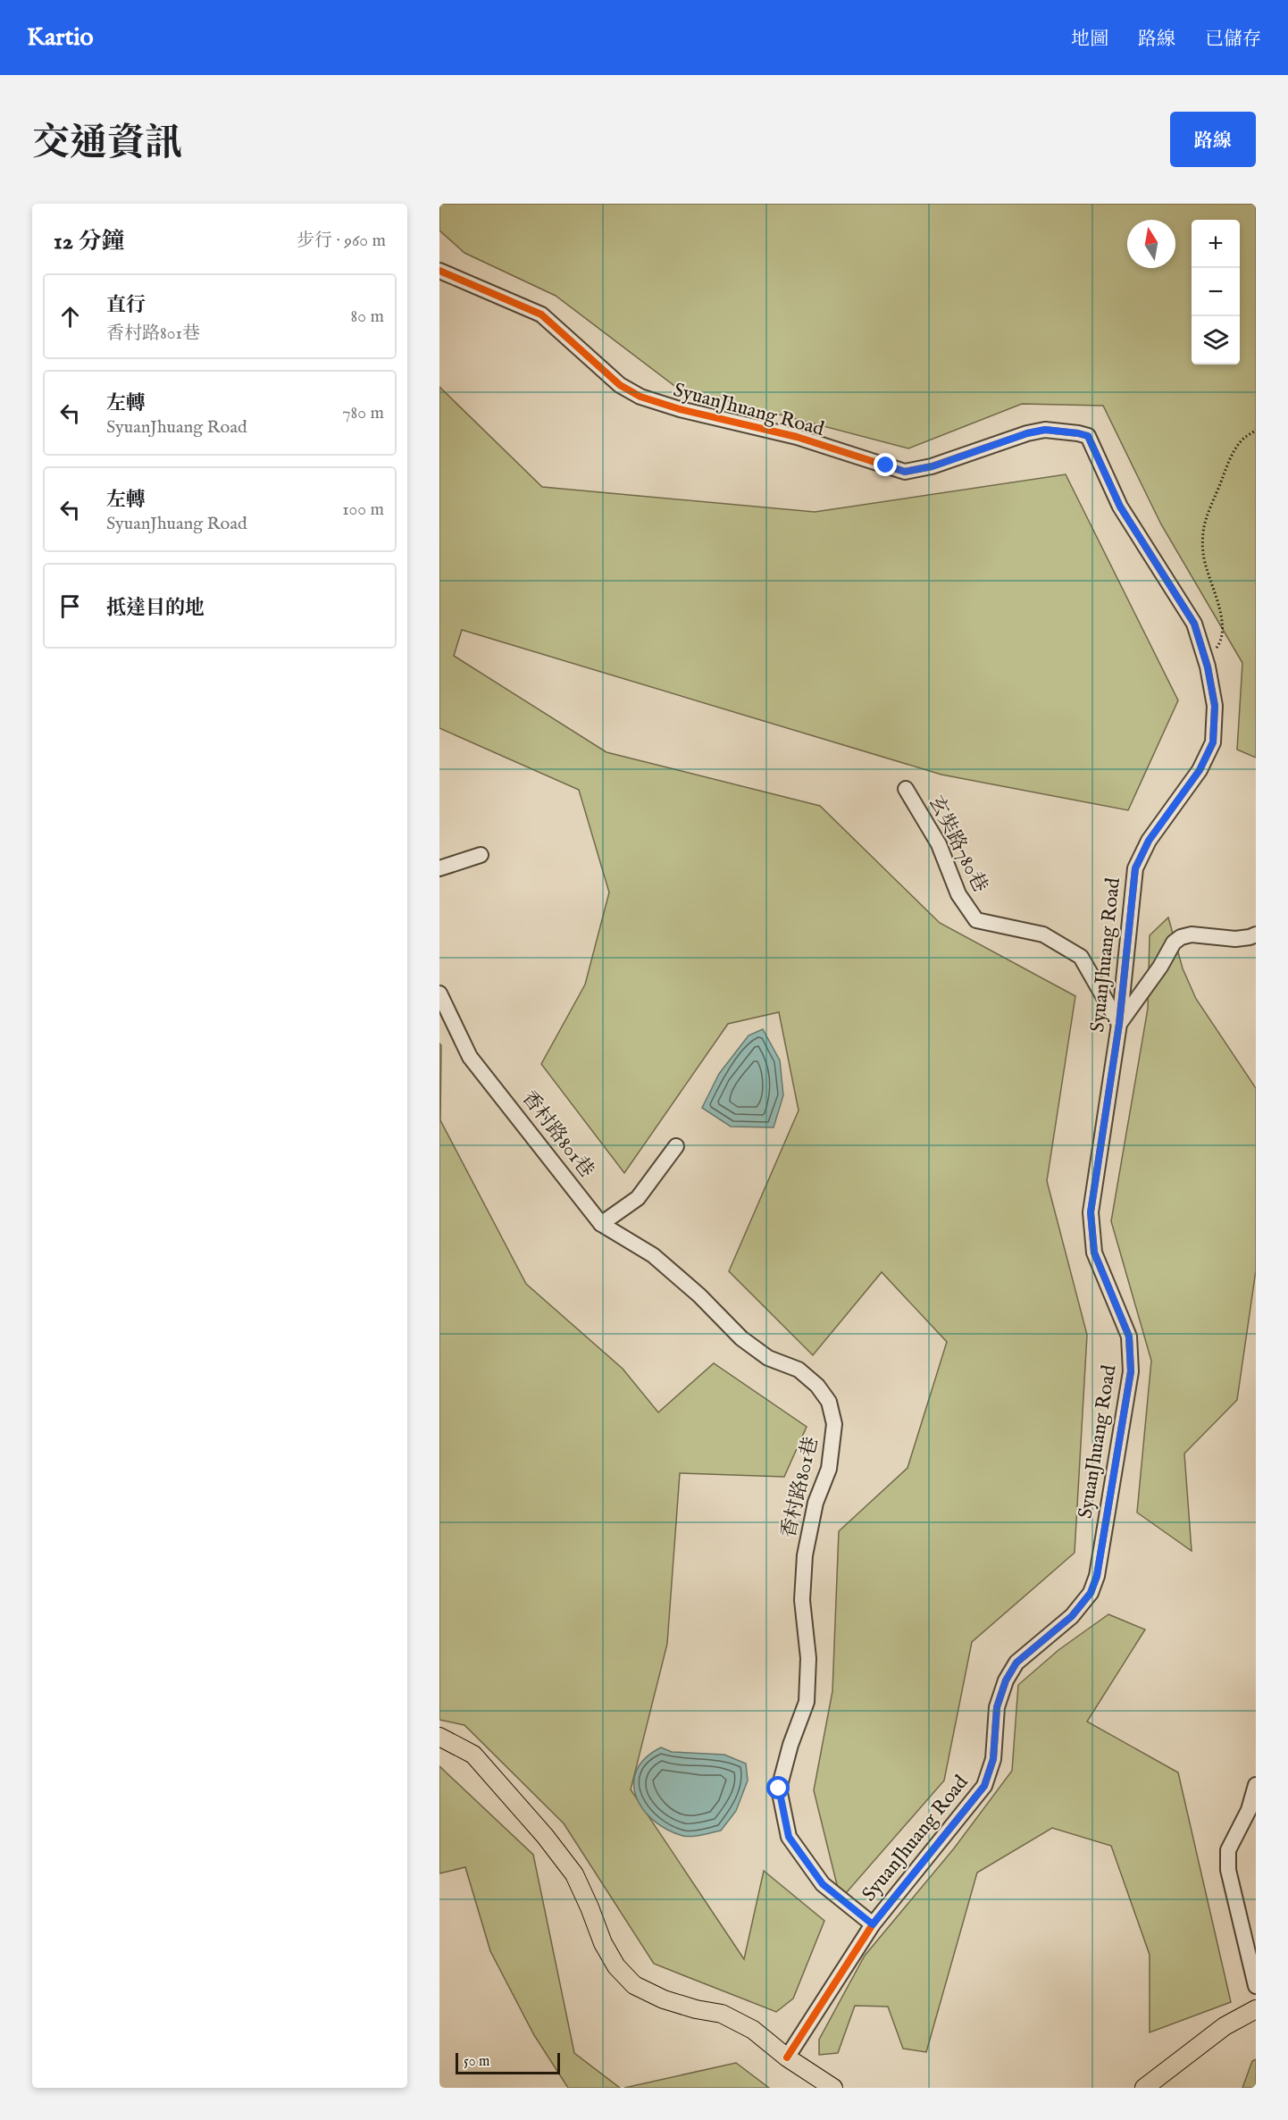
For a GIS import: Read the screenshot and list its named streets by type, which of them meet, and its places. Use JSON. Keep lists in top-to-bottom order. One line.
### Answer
{"streets":{"street":["SyuanJhuang Road","玄奘路780巷","香村路801巷"]},"crossings":[["SyuanJhuang Road","玄奘路780巷"],["SyuanJhuang Road","香村路801巷"]],"scale_bar":"50 m","north":"top","page":{"header":"Kartio","nav":["地圖","路線","已儲存"],"title":"交通資訊","buttons":"路線","heading":["12 分鐘","步行 · 960 m"],"map_buttons":["+","−"],"list":[["直行","香村路801巷","80 m"],["左轉","SyuanJhuang Road","780 m"],["左轉","SyuanJhuang Road","100 m"],"抵達目的地"],"scale":"50 m"}}
